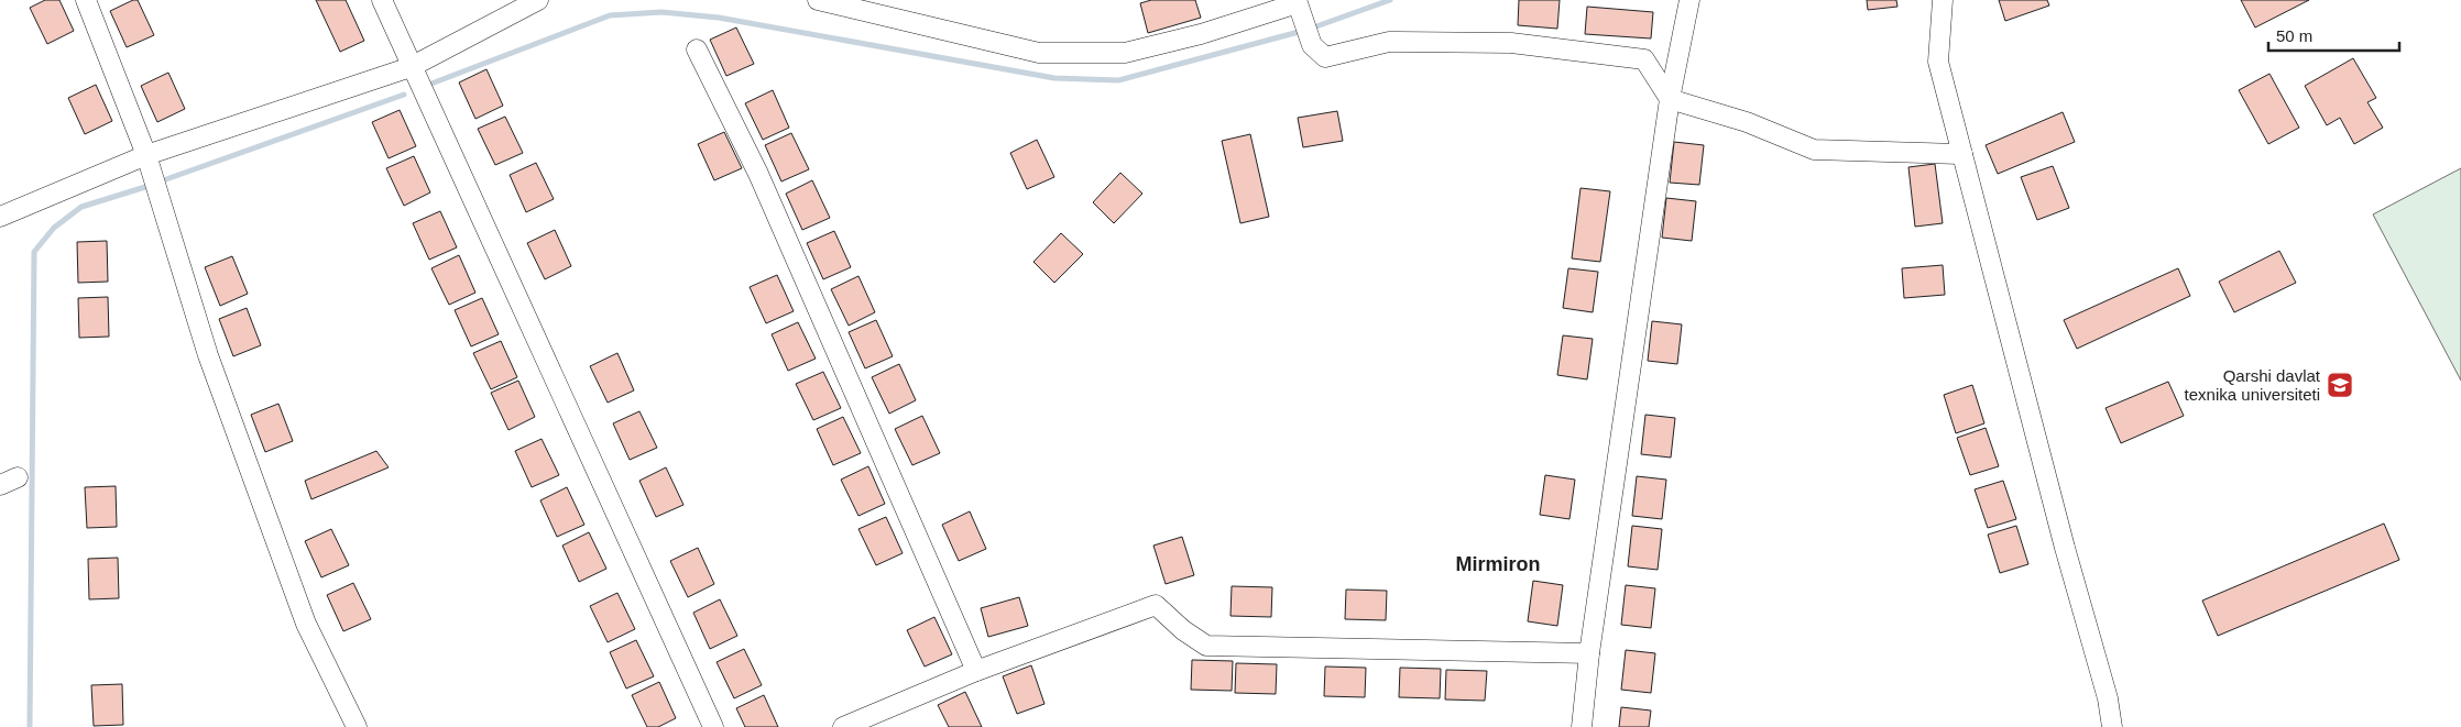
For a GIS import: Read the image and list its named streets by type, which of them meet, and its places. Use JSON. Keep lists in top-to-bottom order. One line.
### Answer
{"districts":["Mirmiron"],"places":{"school or university":["Qarshi davlat texnika universiteti"]},"scale_bar":"50 m"}
